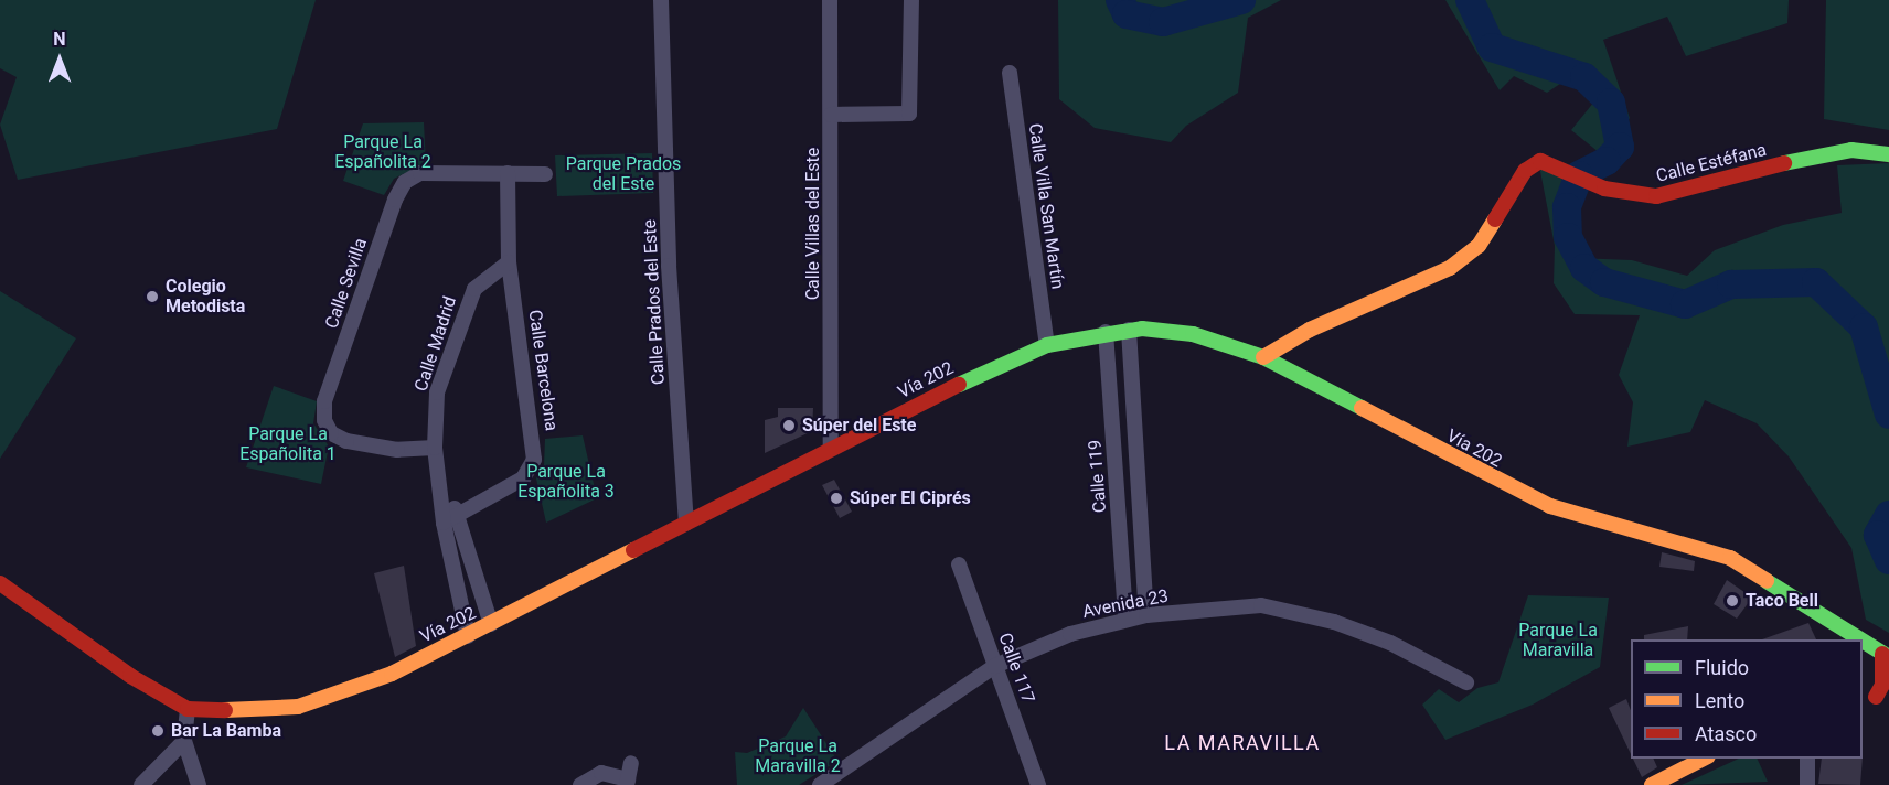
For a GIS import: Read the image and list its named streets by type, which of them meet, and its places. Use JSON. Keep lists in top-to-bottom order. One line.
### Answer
{"streets":{"main road":["Calle Estéfana","Vía 202"],"street":["Calle Villa San Martín","Calle Villas del Este","Calle Sevilla","Calle Prados del Este","Calle Madrid","Calle Barcelona","Calle 119","Avenida 23","Calle 117"]},"crossings":[["Calle Estéfana","Vía 202"],["Calle Villa San Martín","Vía 202"],["Calle Villas del Este","Vía 202"],["Calle Sevilla","Calle Madrid"],["Calle Sevilla","Calle Barcelona"],["Calle Prados del Este","Vía 202"],["Calle Madrid","Calle Barcelona"],["Calle Madrid","Vía 202"],["Vía 202","Calle 119"],["Calle 119","Avenida 23"],["Avenida 23","Calle 117"]],"districts":["LA MARAVILLA"],"parks":["Parque La Españolita 2","Parque Prados del Este","Parque La Españolita 1","Parque La Españolita 3","Parque La Maravilla","Parque La Maravilla 2"],"places":["Colegio Metodista","Súper del Este","Súper El Ciprés","Taco Bell","Bar La Bamba"],"legend":["Fluido","Lento","Atasco"],"north":"top"}
